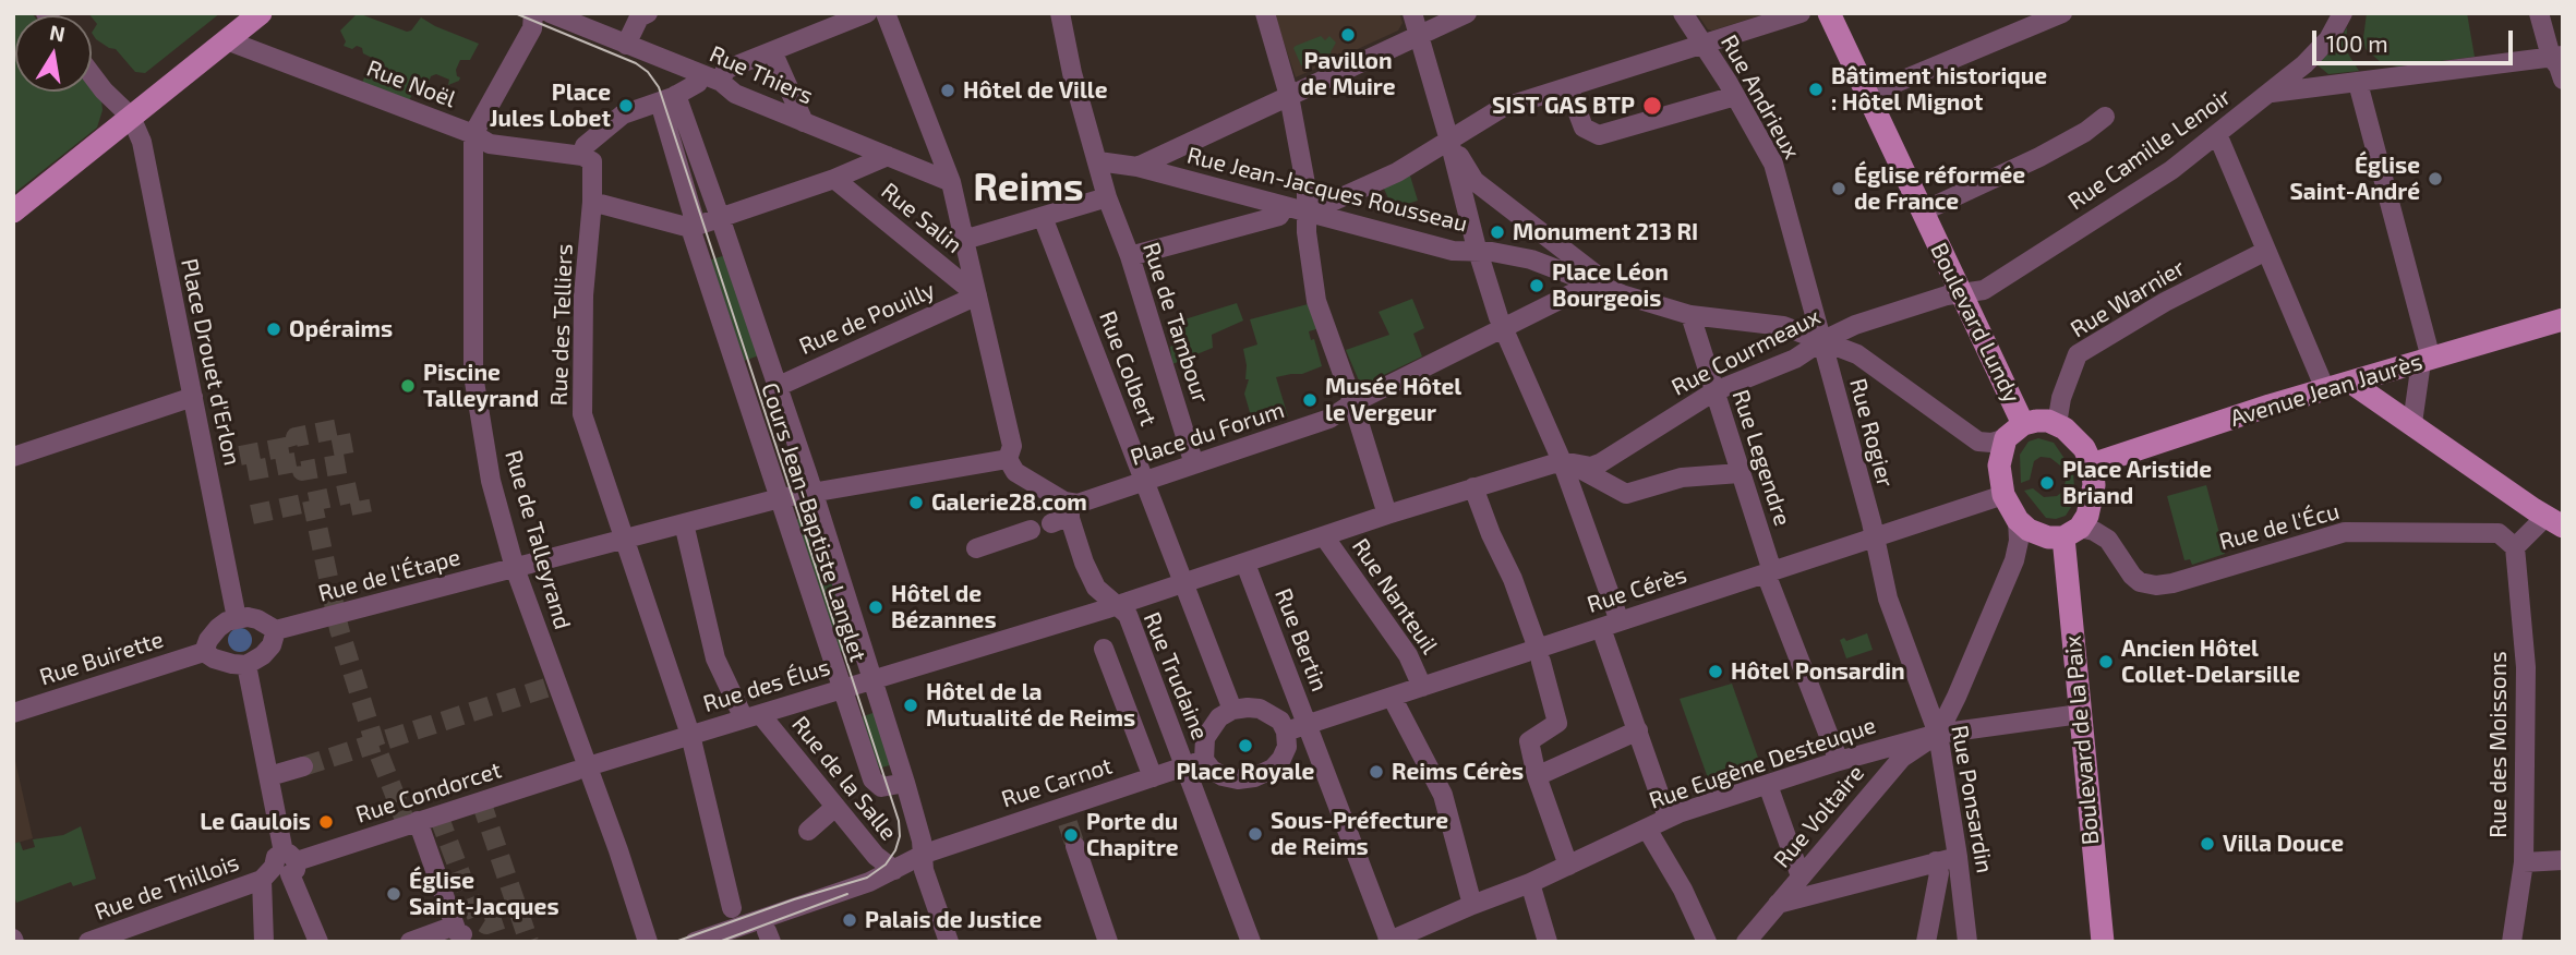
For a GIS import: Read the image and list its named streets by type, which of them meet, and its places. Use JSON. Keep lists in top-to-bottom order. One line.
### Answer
{"streets":{"main road":["Boulevard Lundy","Avenue Jean Jaurès","Boulevard de la Paix"],"street":["Rue Thiers","Rue Noël","Rue Andrieux","Rue Camille Lenoir","Rue Jean-Jacques Rousseau","Rue Salin","Rue Warnier","Rue de Pouilly","Rue de Tambour","Rue des Telliers","Rue Courmeaux","Place Drouet d'Erlon","Rue Colbert","Rue Rogier","Place du Forum","Rue Legendre","Cours Jean-Baptiste Langlet","Rue de l'Écu","Rue de Talleyrand","Rue de l'Étape","Rue Cérès","Rue Nanteuil","Rue Bertin","Rue Buirette","Rue Trudaine","Rue des Élus","Rue des Moissons","Rue Eugène Desteuque","Rue de la Salle","Rue Carnot","Rue Condorcet","Rue Ponsardin","Rue Voltaire","Rue de Thillois"]},"crossings":[["Rue Noël","Rue des Telliers"],["Rue Noël","Rue de Talleyrand"],["Rue Andrieux","Rue Jean-Jacques Rousseau"],["Rue Andrieux","Rue Courmeaux"],["Rue Andrieux","Rue Rogier"],["Rue Camille Lenoir","Boulevard Lundy"],["Rue Camille Lenoir","Rue Courmeaux"],["Rue Jean-Jacques Rousseau","Rue Warnier"],["Rue Jean-Jacques Rousseau","Rue de Tambour"],["Rue Jean-Jacques Rousseau","Boulevard Lundy"],["Rue Jean-Jacques Rousseau","Rue Courmeaux"],["Rue Jean-Jacques Rousseau","Avenue Jean Jaurès"],["Rue Jean-Jacques Rousseau","Rue Rogier"],["Rue Jean-Jacques Rousseau","Rue Legendre"],["Rue Jean-Jacques Rousseau","Rue de l'Écu"],["Rue Jean-Jacques Rousseau","Rue Cérès"],["Rue Jean-Jacques Rousseau","Boulevard de la Paix"],["Rue Salin","Rue de Pouilly"],["Rue Warnier","Boulevard Lundy"],["Rue Warnier","Avenue Jean Jaurès"],["Rue Warnier","Rue de l'Écu"],["Rue Warnier","Rue Cérès"],["Rue Warnier","Boulevard de la Paix"],["Rue de Pouilly","Cours Jean-Baptiste Langlet"],["Rue de Tambour","Place du Forum"],["Boulevard Lundy","Rue Courmeaux"],["Boulevard Lundy","Avenue Jean Jaurès"],["Boulevard Lundy","Rue de l'Écu"],["Boulevard Lundy","Rue Cérès"],["Boulevard Lundy","Boulevard de la Paix"],["Rue des Telliers","Rue de l'Étape"],["Rue des Telliers","Rue des Élus"],["Rue Courmeaux","Rue Rogier"],["Rue Courmeaux","Rue Legendre"],["Place Drouet d'Erlon","Rue de l'Étape"],["Place Drouet d'Erlon","Rue Buirette"],["Rue Colbert","Place du Forum"],["Rue Colbert","Rue Cérès"],["Rue Colbert","Rue Trudaine"],["Rue Colbert","Rue Carnot"],["Avenue Jean Jaurès","Rue de l'Écu"],["Avenue Jean Jaurès","Rue Cérès"],["Avenue Jean Jaurès","Boulevard de la Paix"],["Rue Rogier","Rue Cérès"],["Rue Rogier","Rue Ponsardin"],["Rue Legendre","Rue Cérès"],["Rue Legendre","Rue Eugène Desteuque"],["Cours Jean-Baptiste Langlet","Rue de l'Étape"],["Cours Jean-Baptiste Langlet","Rue des Élus"],["Cours Jean-Baptiste Langlet","Rue Carnot"],["Rue de l'Écu","Rue Cérès"],["Rue de l'Écu","Boulevard de la Paix"],["Rue de l'Écu","Rue des Moissons"],["Rue de Talleyrand","Rue de l'Étape"],["Rue de Talleyrand","Rue des Élus"],["Rue de Talleyrand","Rue Condorcet"],["Rue de l'Étape","Rue Buirette"],["Rue de l'Étape","Rue de la Salle"],["Rue Cérès","Rue Nanteuil"],["Rue Cérès","Rue Bertin"],["Rue Cérès","Rue Trudaine"],["Rue Cérès","Boulevard de la Paix"],["Rue Cérès","Rue Carnot"],["Rue Cérès","Rue Ponsardin"],["Rue Bertin","Rue Eugène Desteuque"],["Rue Trudaine","Rue des Élus"],["Rue Trudaine","Rue Carnot"],["Rue des Élus","Rue de la Salle"],["Rue des Élus","Rue Condorcet"],["Boulevard de la Paix","Rue Eugène Desteuque"],["Rue Eugène Desteuque","Rue Ponsardin"],["Rue Eugène Desteuque","Rue Voltaire"],["Rue de la Salle","Rue Carnot"],["Rue Condorcet","Rue de Thillois"],["Rue Ponsardin","Rue Voltaire"]],"districts":["Reims"],"places":["Pavillon de Muire","Bâtiment historique : Hôtel Mignot","Hôtel de Ville","Place Jules Lobet","SIST GAS BTP","Église Saint-André","Église réformée de France","Monument 213 RI","Place Léon Bourgeois","Opéraims","Piscine Talleyrand","Musée Hôtel le Vergeur","Place Aristide Briand","Galerie28.com","Hôtel de Bézannes","Ancien Hôtel Collet-Delarsille","Hôtel Ponsardin","Hôtel de la Mutualité de Reims","Place Royale","Reims Cérès","Le Gaulois","Sous-Préfecture de Reims","Porte du Chapitre","Villa Douce","Église Saint-Jacques","Palais de Justice"],"scale_bar":"100 m","north":"top"}
